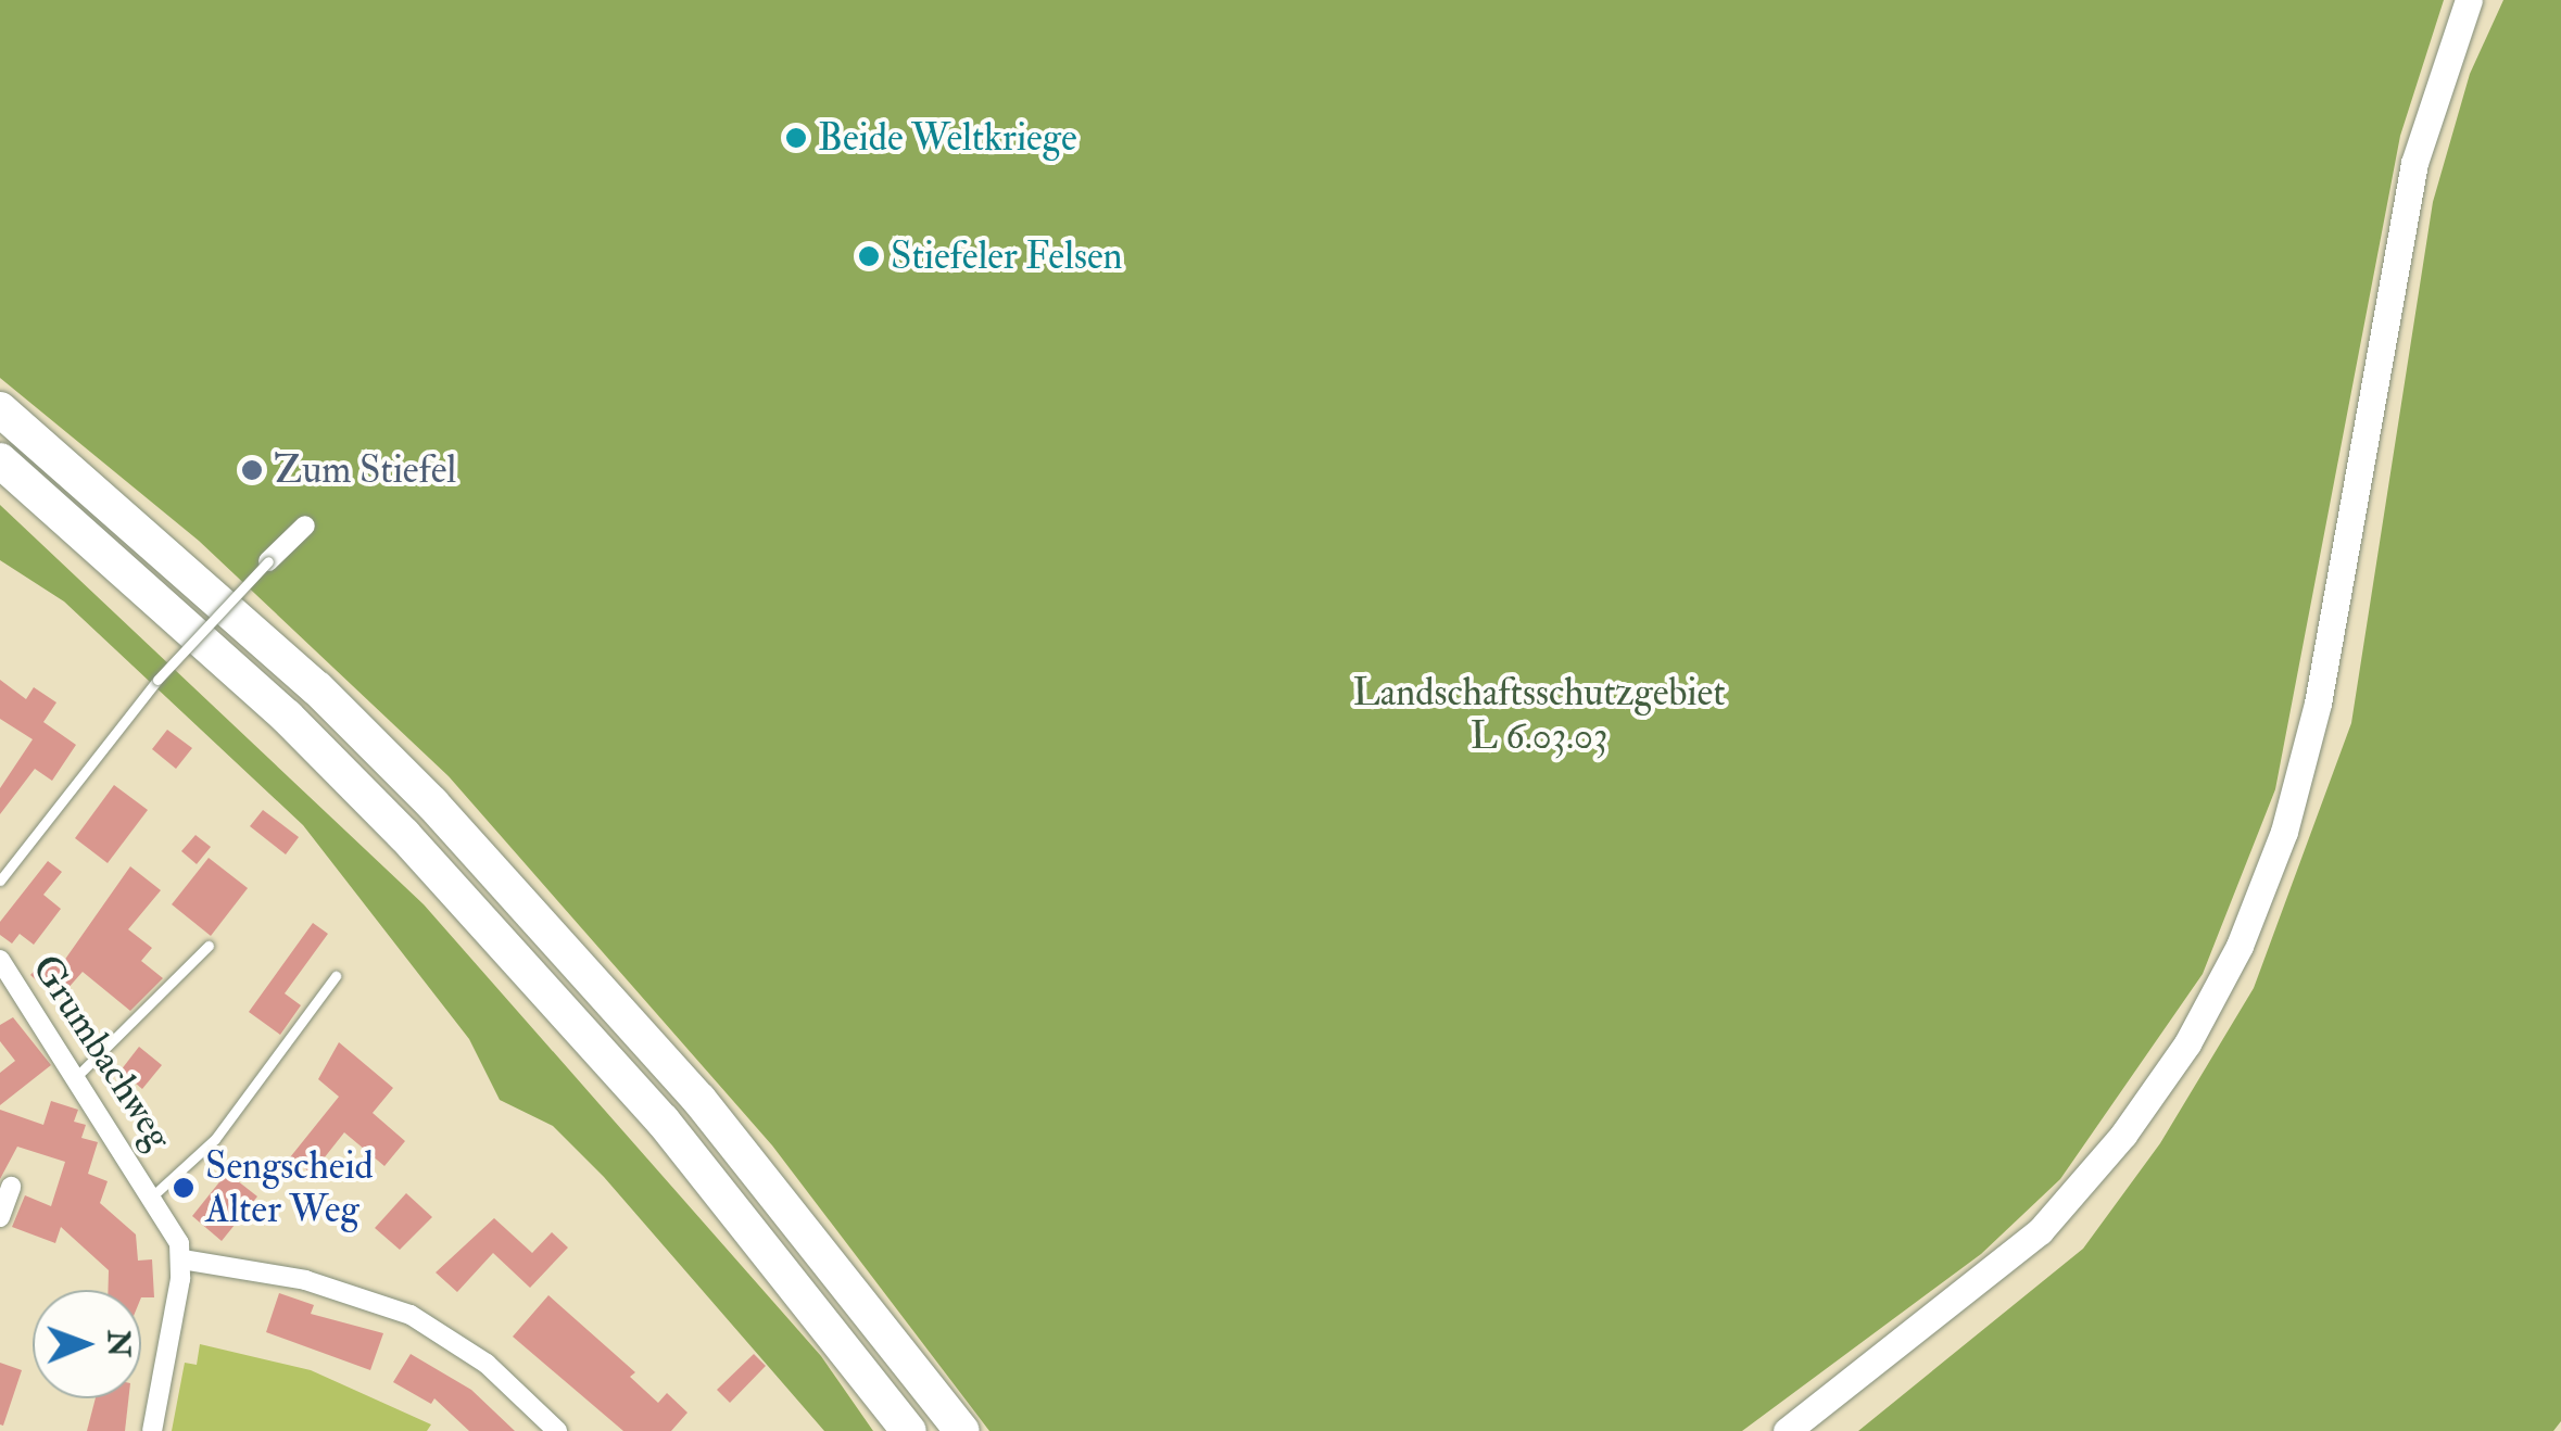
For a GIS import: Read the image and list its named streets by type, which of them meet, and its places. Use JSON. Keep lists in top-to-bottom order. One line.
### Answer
{"streets":{"street":["Grumbachweg"]},"parks":["Landschaftsschutzgebiet L 6.03.03"],"places":["Beide Weltkriege","Stiefeler Felsen","Zum Stiefel","Sengscheid Alter Weg"],"north":"right"}
